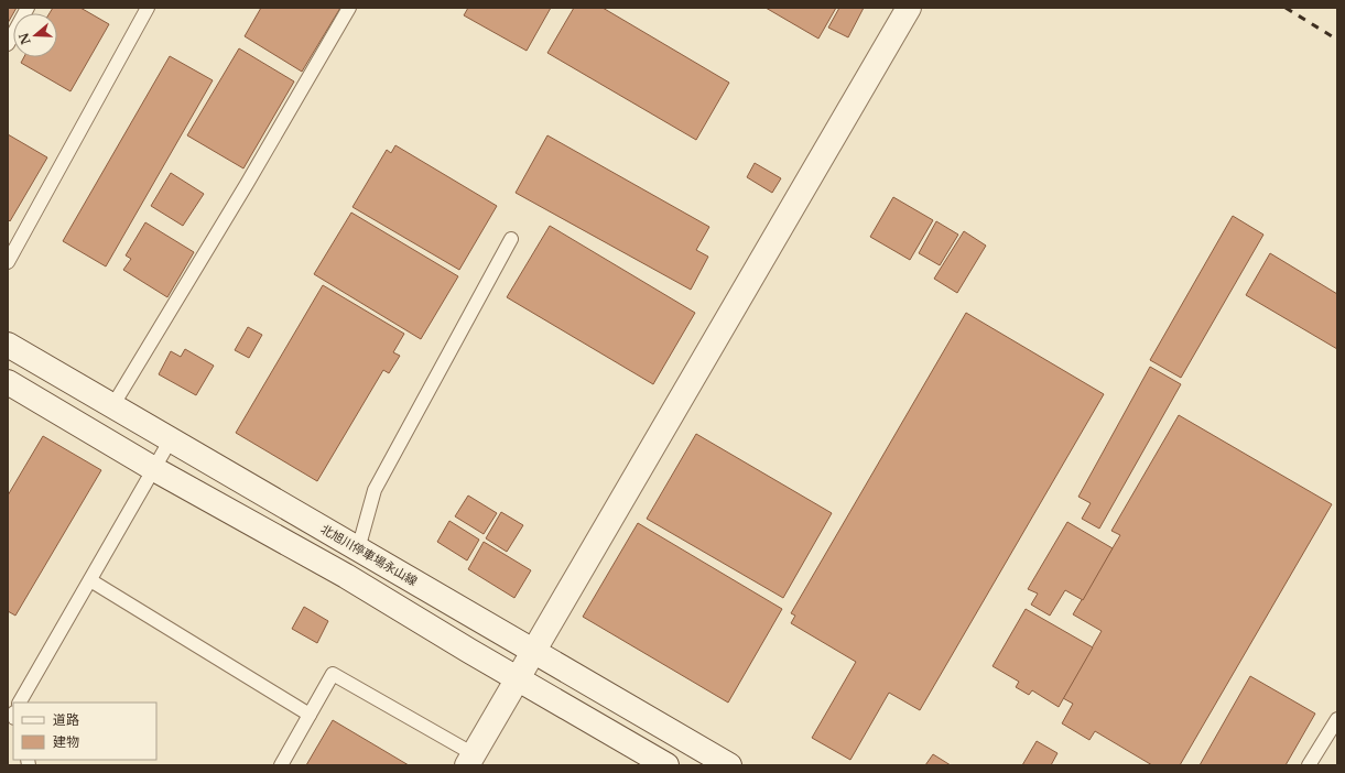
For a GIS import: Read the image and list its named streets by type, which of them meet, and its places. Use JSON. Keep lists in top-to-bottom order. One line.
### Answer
{"streets":{"main road":["北旭川停車場永山線"]},"legend":["道路","建物"],"north":"left"}
